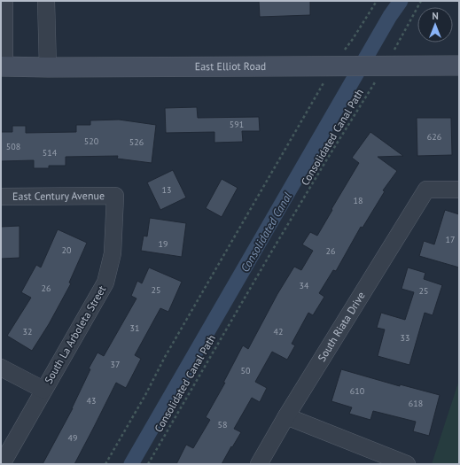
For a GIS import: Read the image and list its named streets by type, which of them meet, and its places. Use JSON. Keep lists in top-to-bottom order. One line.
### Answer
{"streets":{"main road":["East Elliot Road"],"street":["East Century Avenue","South Riata Drive","South La Arboleta Street"],"path":["Consolidated Canal Path"]},"crossings":[["East Elliot Road","Consolidated Canal Path"],["East Century Avenue","South La Arboleta Street"]],"water":["Consolidated Canal"],"house_numbers":["591","626","520","526","508","514","13","18","17","19","20","26","34","26","25","25","31","32","42","33","37","50","610","43","618","58","49"],"north":"top"}
